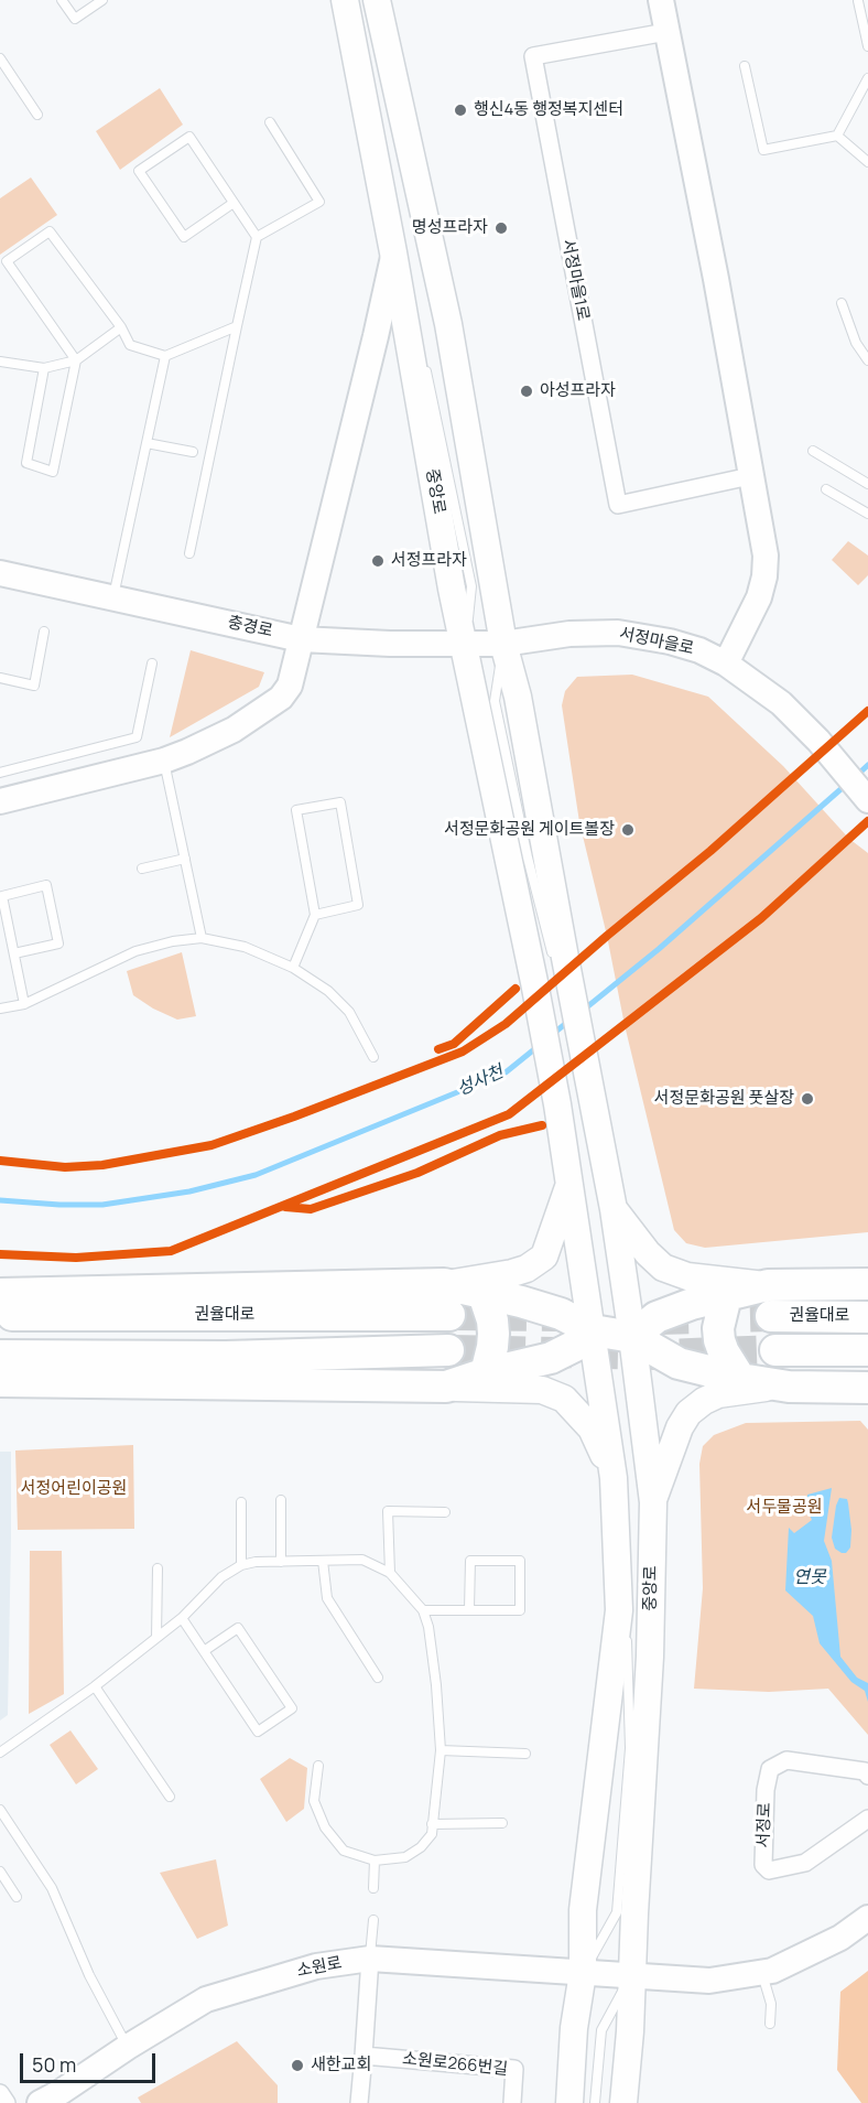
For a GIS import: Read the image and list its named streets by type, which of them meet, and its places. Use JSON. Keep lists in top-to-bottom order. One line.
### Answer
{"streets":{"highway":["권율대로"],"main road":["중앙로","충경로","서정마을로","소원로"],"street":["서정마을1로","서정로","소원로266번길"]},"crossings":[["중앙로","충경로"],["중앙로","서정마을로"],["중앙로","소원로"],["충경로","서정마을로"]],"water":["성사천","연못"],"parks":["서정어린이공원","서두물공원"],"places":["행신4동 행정복지센터","명성프라자","아성프라자","서정프라자","서정문화공원 게이트볼장","서정문화공원 풋살장","새한교회"],"scale_bar":"50 m"}
